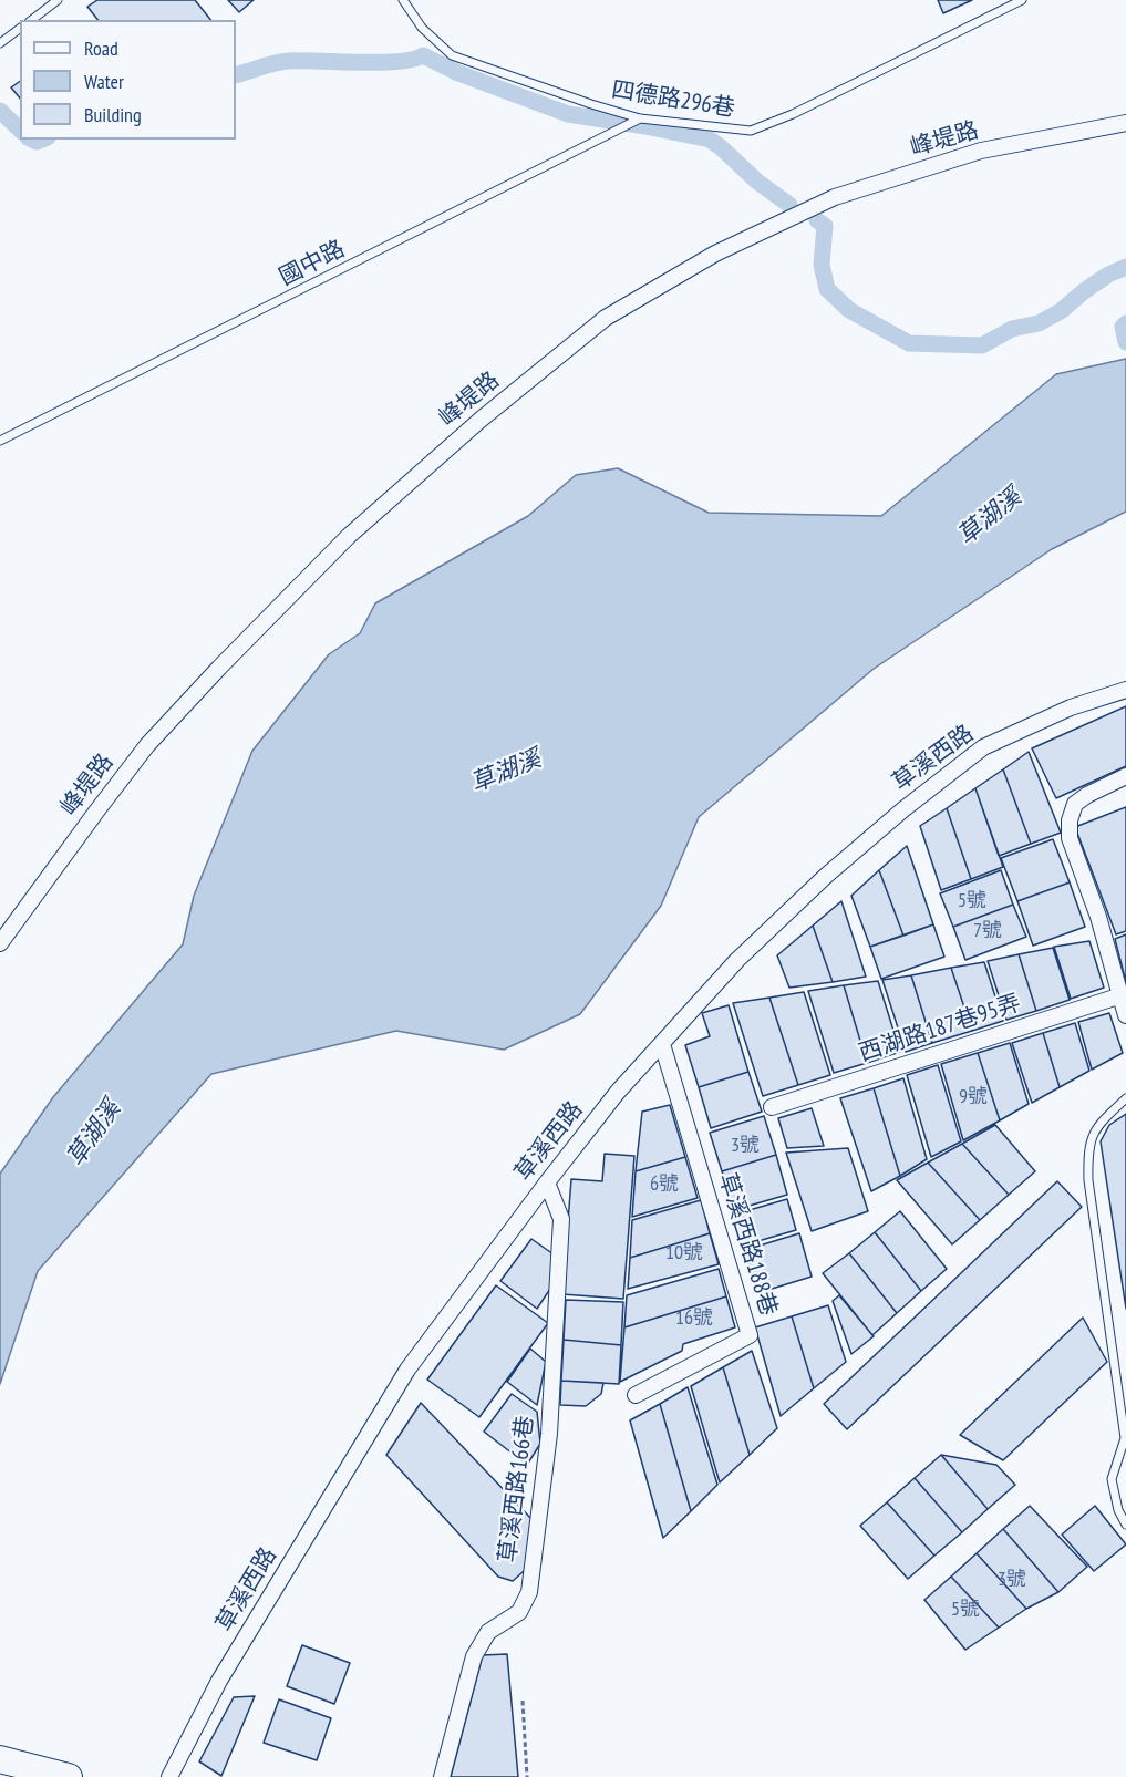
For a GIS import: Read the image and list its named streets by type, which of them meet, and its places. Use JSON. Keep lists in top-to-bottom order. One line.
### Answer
{"streets":{"street":["峰堤路","草溪西路","西湖路187巷95弄","草溪西路188巷","草溪西路166巷"],"lane":["四德路296巷","國中路"]},"crossings":[["四德路296巷","國中路"],["草溪西路","草溪西路188巷"],["草溪西路","草溪西路166巷"]],"water":["草湖溪"],"house_numbers":["5號","7號","9號","3號","6號","10號","16號","3號","5號"],"legend":["Road","Water","Building"]}
